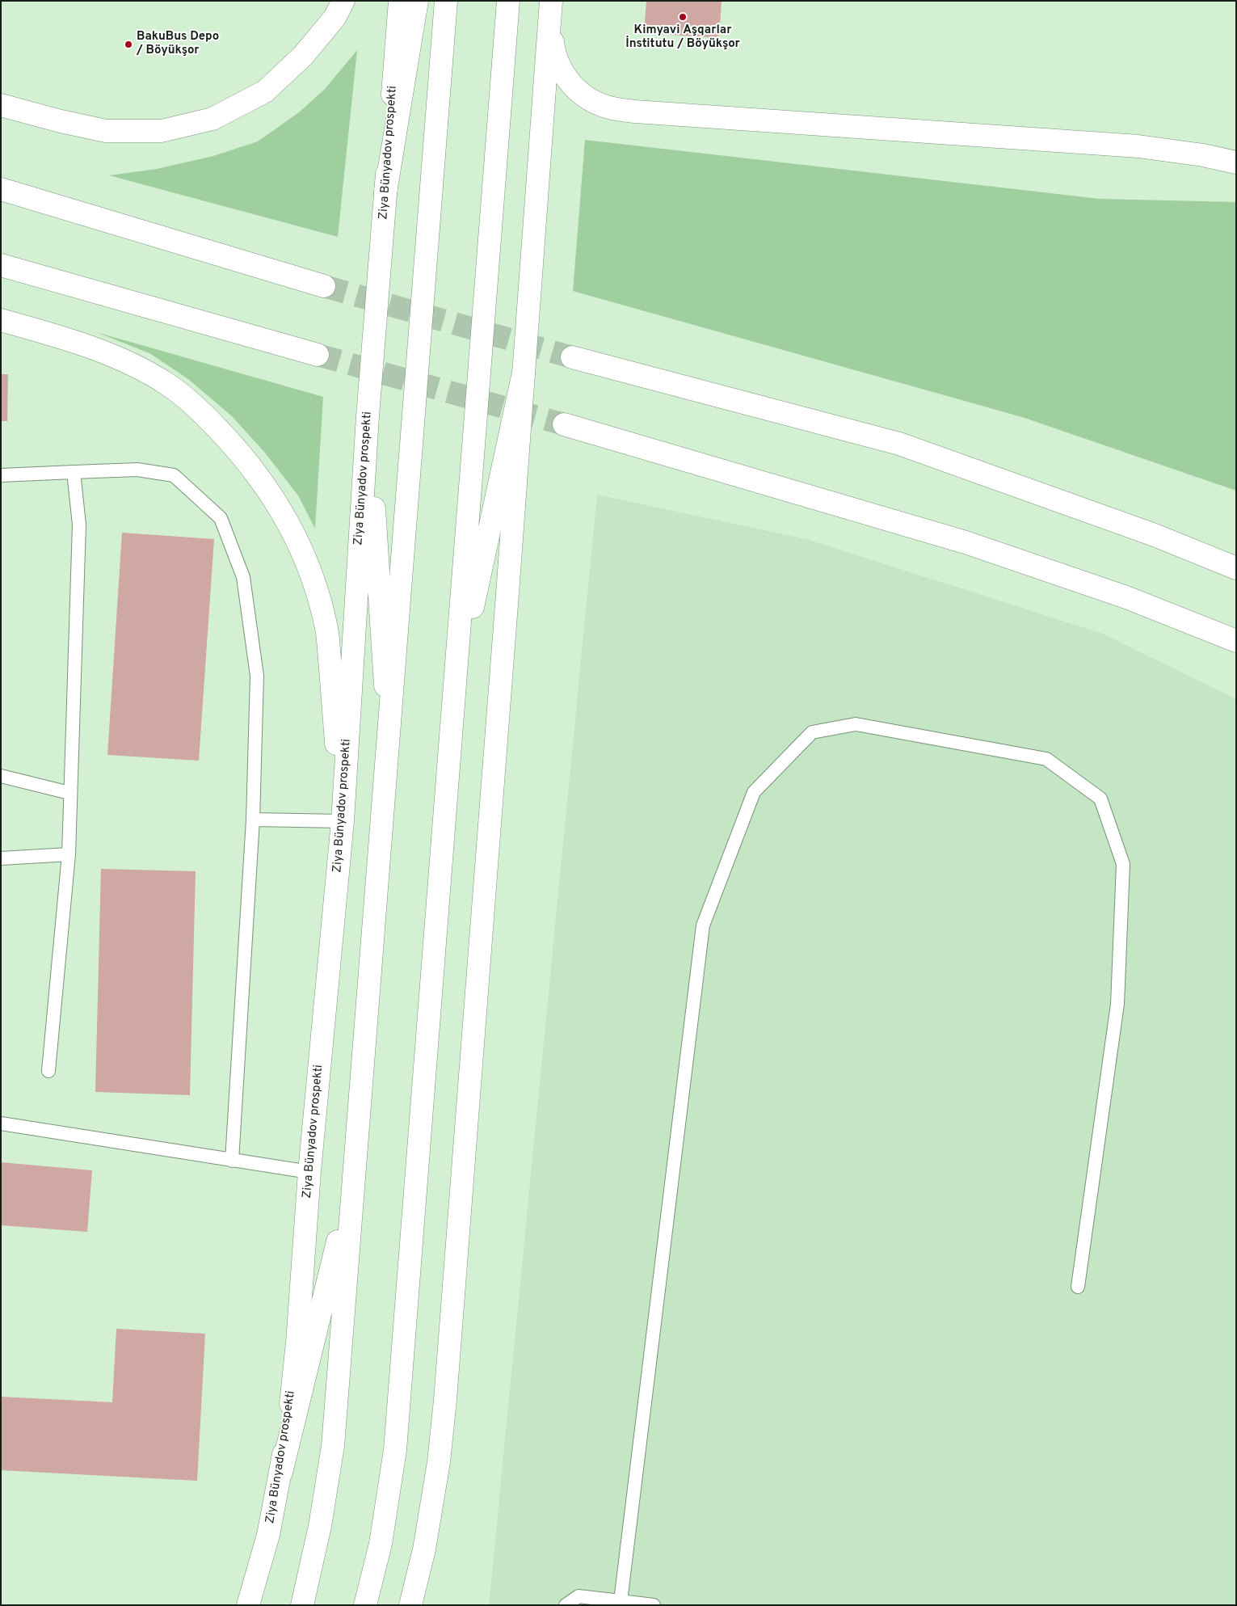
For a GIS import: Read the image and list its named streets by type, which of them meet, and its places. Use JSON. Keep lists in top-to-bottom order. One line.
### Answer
{"streets":{"main road":["Ziya Bünyadov prospekti"]},"places":["Kimyavi Aşqarlar İnstitutu / Böyükşor","BakuBus Depo / Böyükşor"]}
